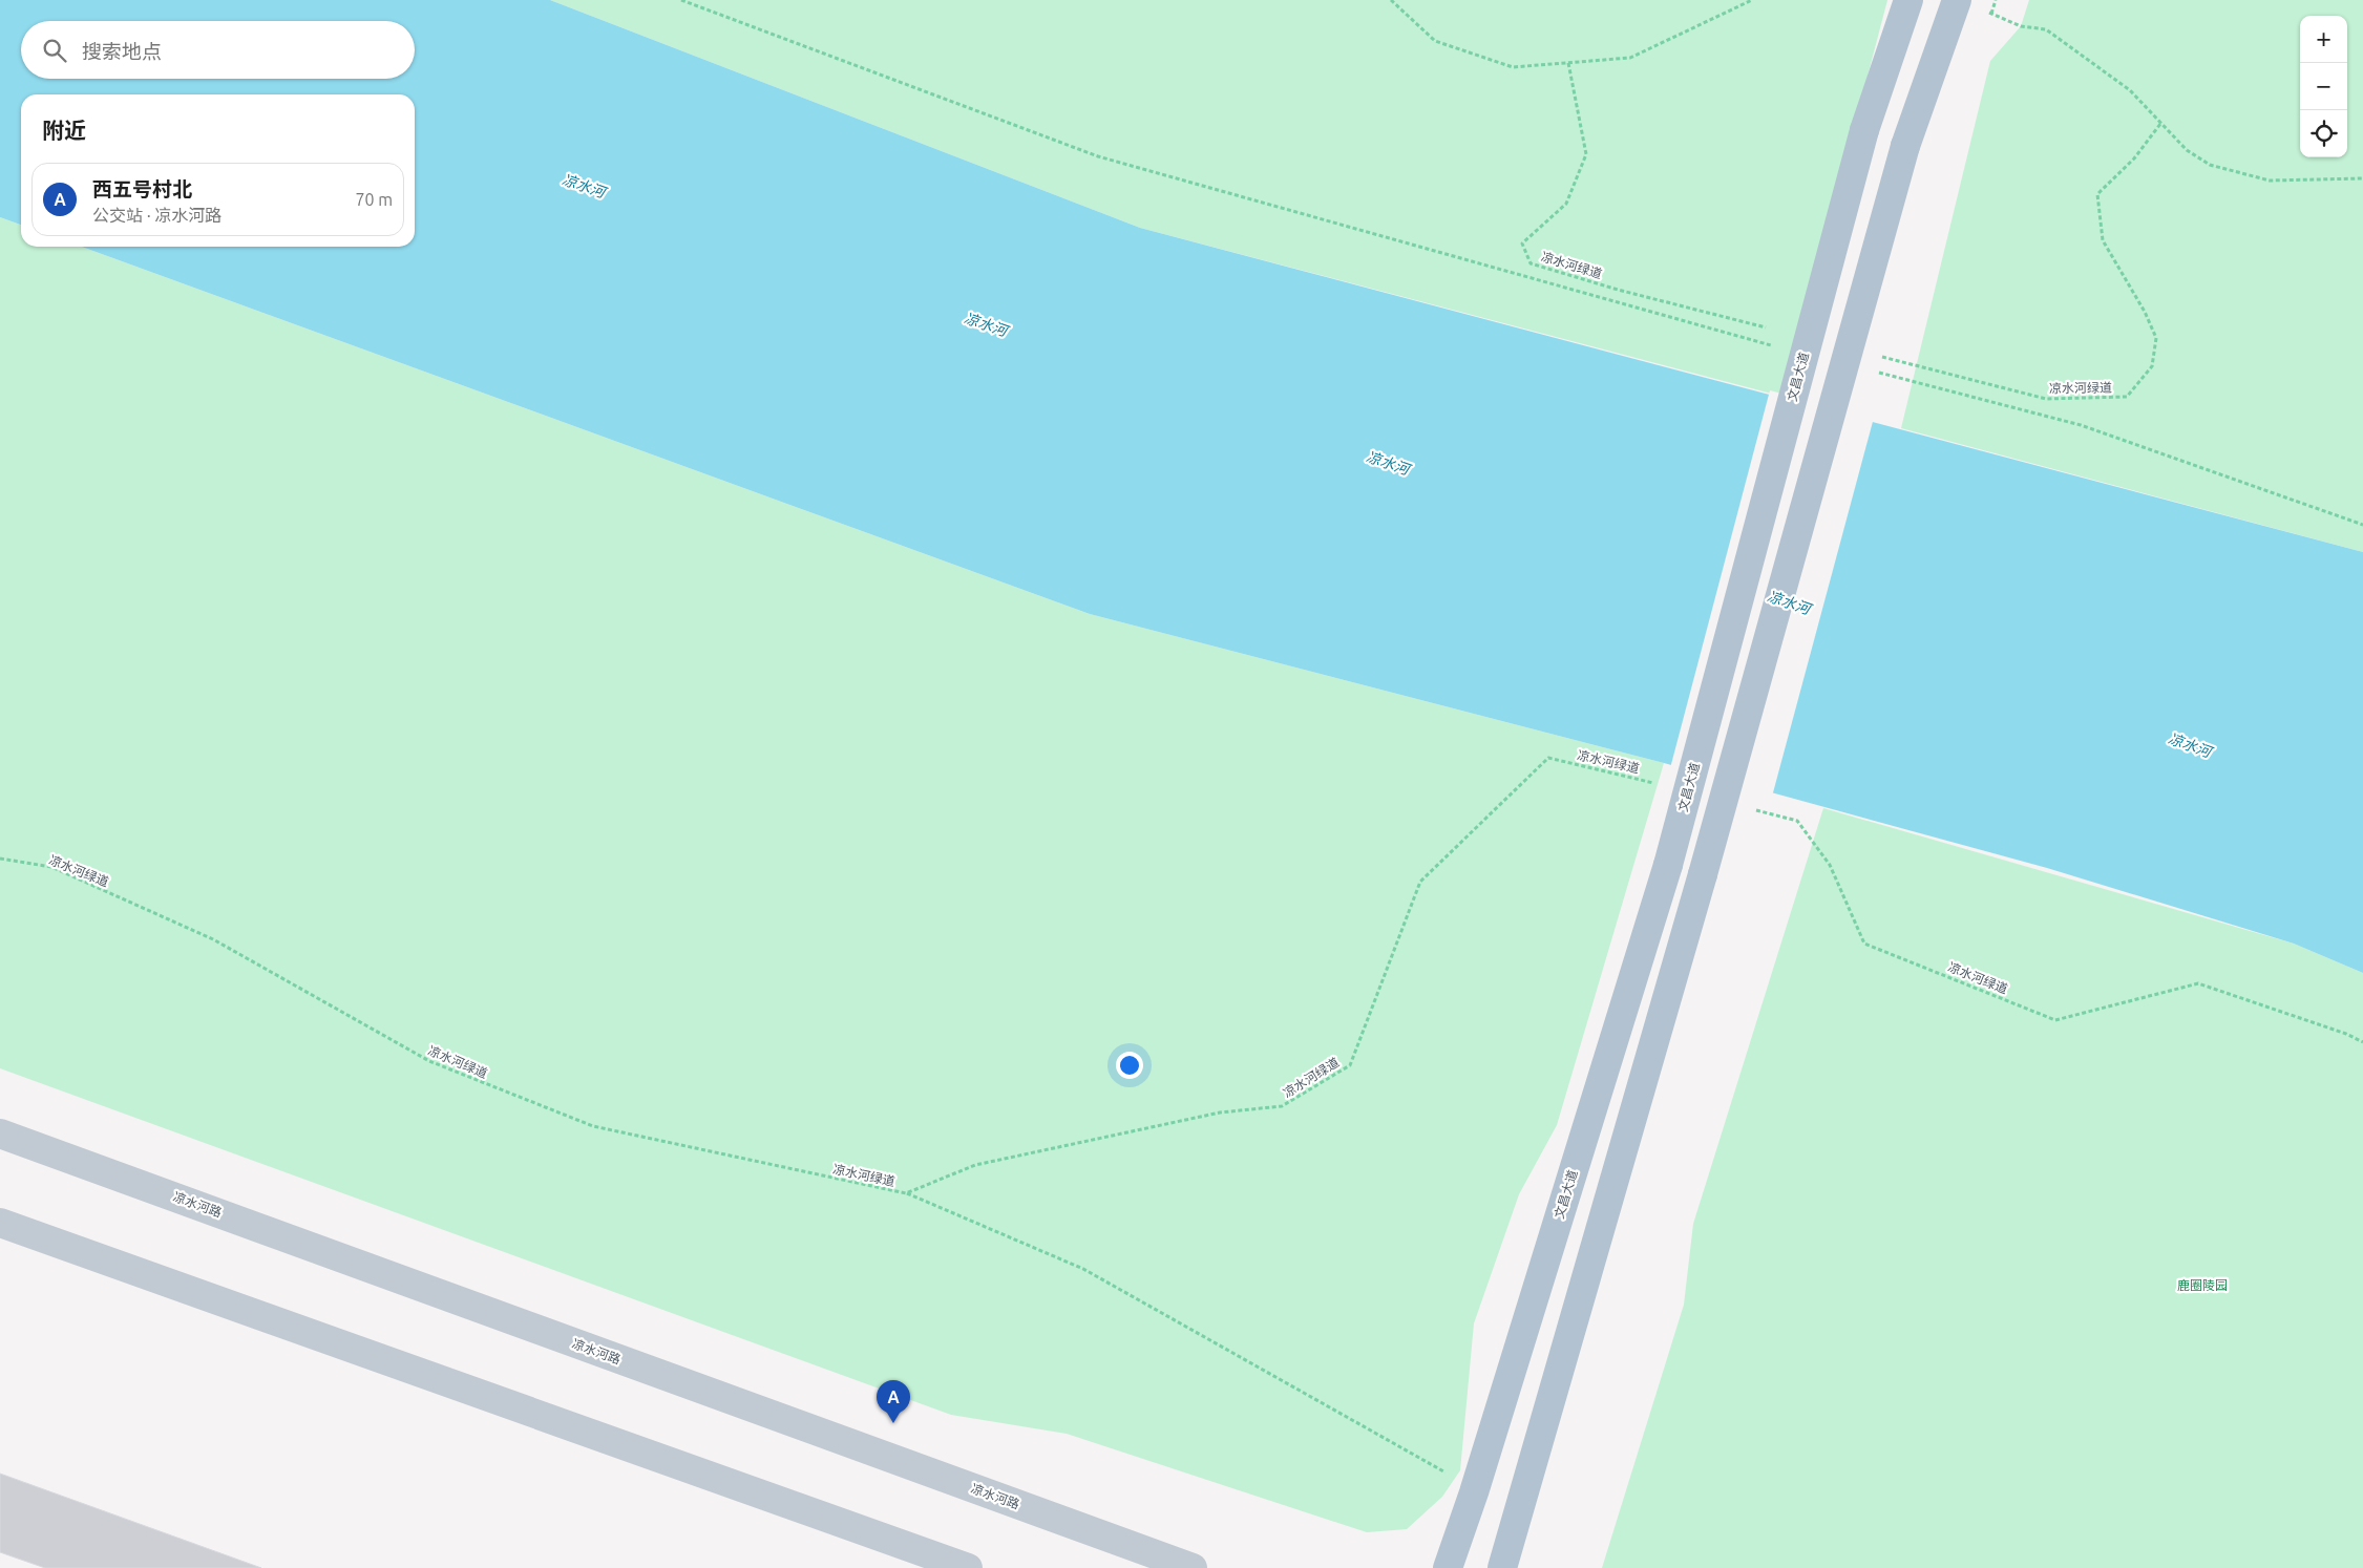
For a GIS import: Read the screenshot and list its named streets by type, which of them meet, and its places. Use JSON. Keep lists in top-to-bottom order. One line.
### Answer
{"streets":{"main road":["文昌大道"],"street":["凉水河路"],"path":["凉水河绿道"]},"water":["凉水河"],"parks":["鹿圈陵园"],"page":{"map_buttons":["+","−"],"search":"搜索地点","heading":"附近","list":[{"mark":"A","name":"西五号村北","note":"公交站 · 凉水河路","value":"70 m"}],"pins":"A"}}
